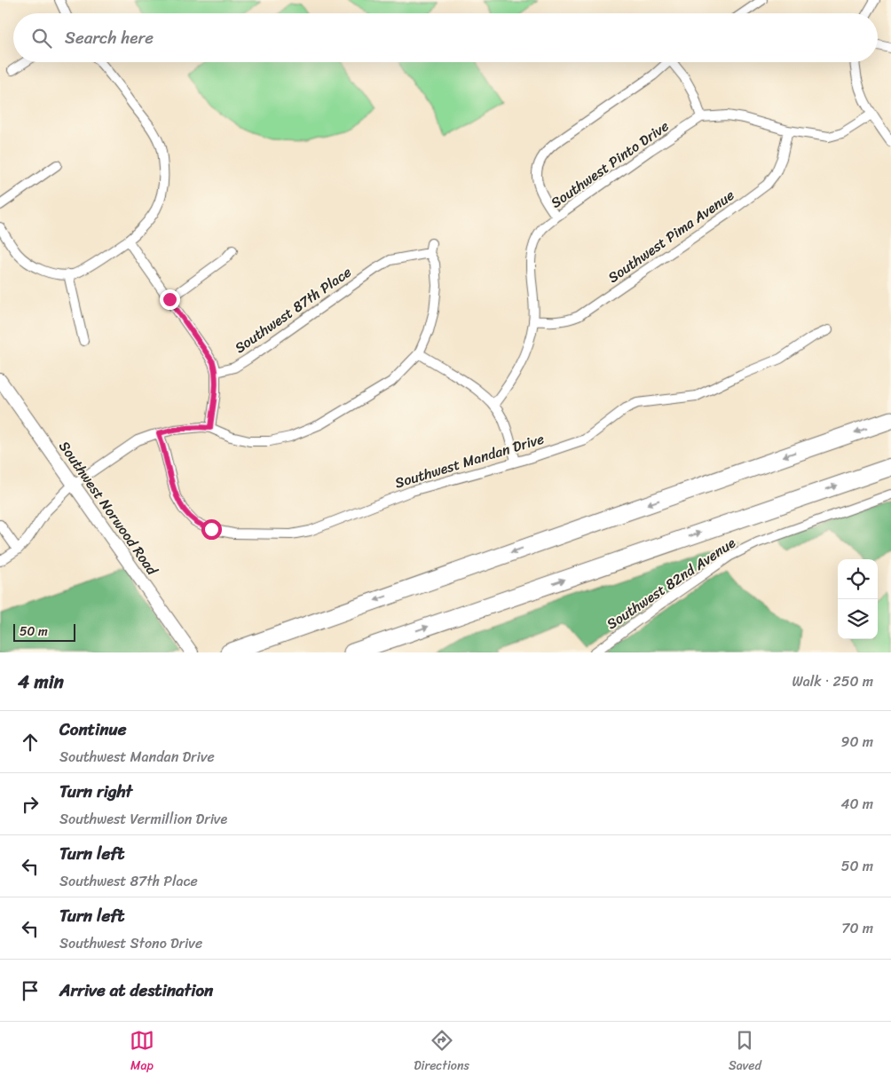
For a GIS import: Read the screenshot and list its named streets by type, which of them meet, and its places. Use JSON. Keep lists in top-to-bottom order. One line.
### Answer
{"streets":{"street":["Southwest Pinto Drive","Southwest Pima Avenue","Southwest 87th Place","Southwest Mandan Drive","Southwest Norwood Road","Southwest 82nd Avenue"]},"crossings":[["Southwest Pinto Drive","Southwest Pima Avenue"]],"scale_bar":"50 m","page":{"search":"Search here","scale":"50 m","heading":["4 min","Walk · 250 m"],"list":[["Continue","Southwest Mandan Drive","90 m"],["Turn right","Southwest Vermillion Drive","40 m"],["Turn left","Southwest 87th Place","50 m"],["Turn left","Southwest Stono Drive","70 m"],"Arrive at destination"],"nav":["Map","Directions","Saved"]}}
